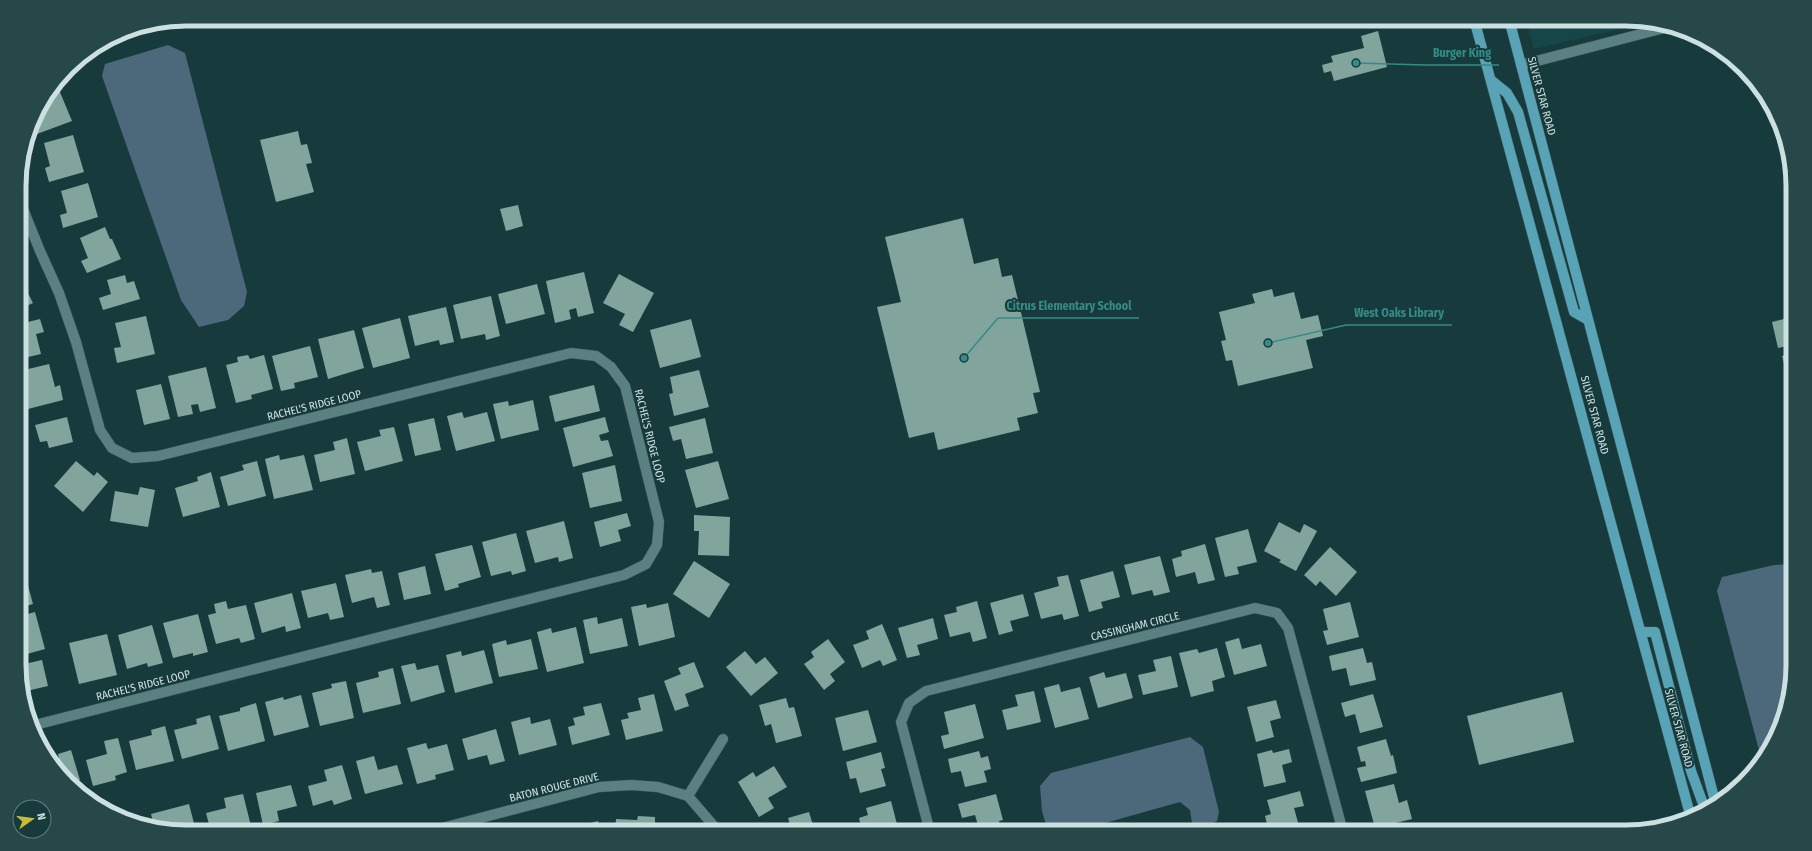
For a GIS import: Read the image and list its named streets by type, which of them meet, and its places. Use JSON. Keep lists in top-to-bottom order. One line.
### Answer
{"streets":{"main road":["SILVER STAR ROAD"],"street":["RACHEL'S RIDGE LOOP","CASSINGHAM CIRCLE","BATON ROUGE DRIVE"]},"places":["Burger King","West Oaks Library","Citrus Elementary School"],"north":"right"}
